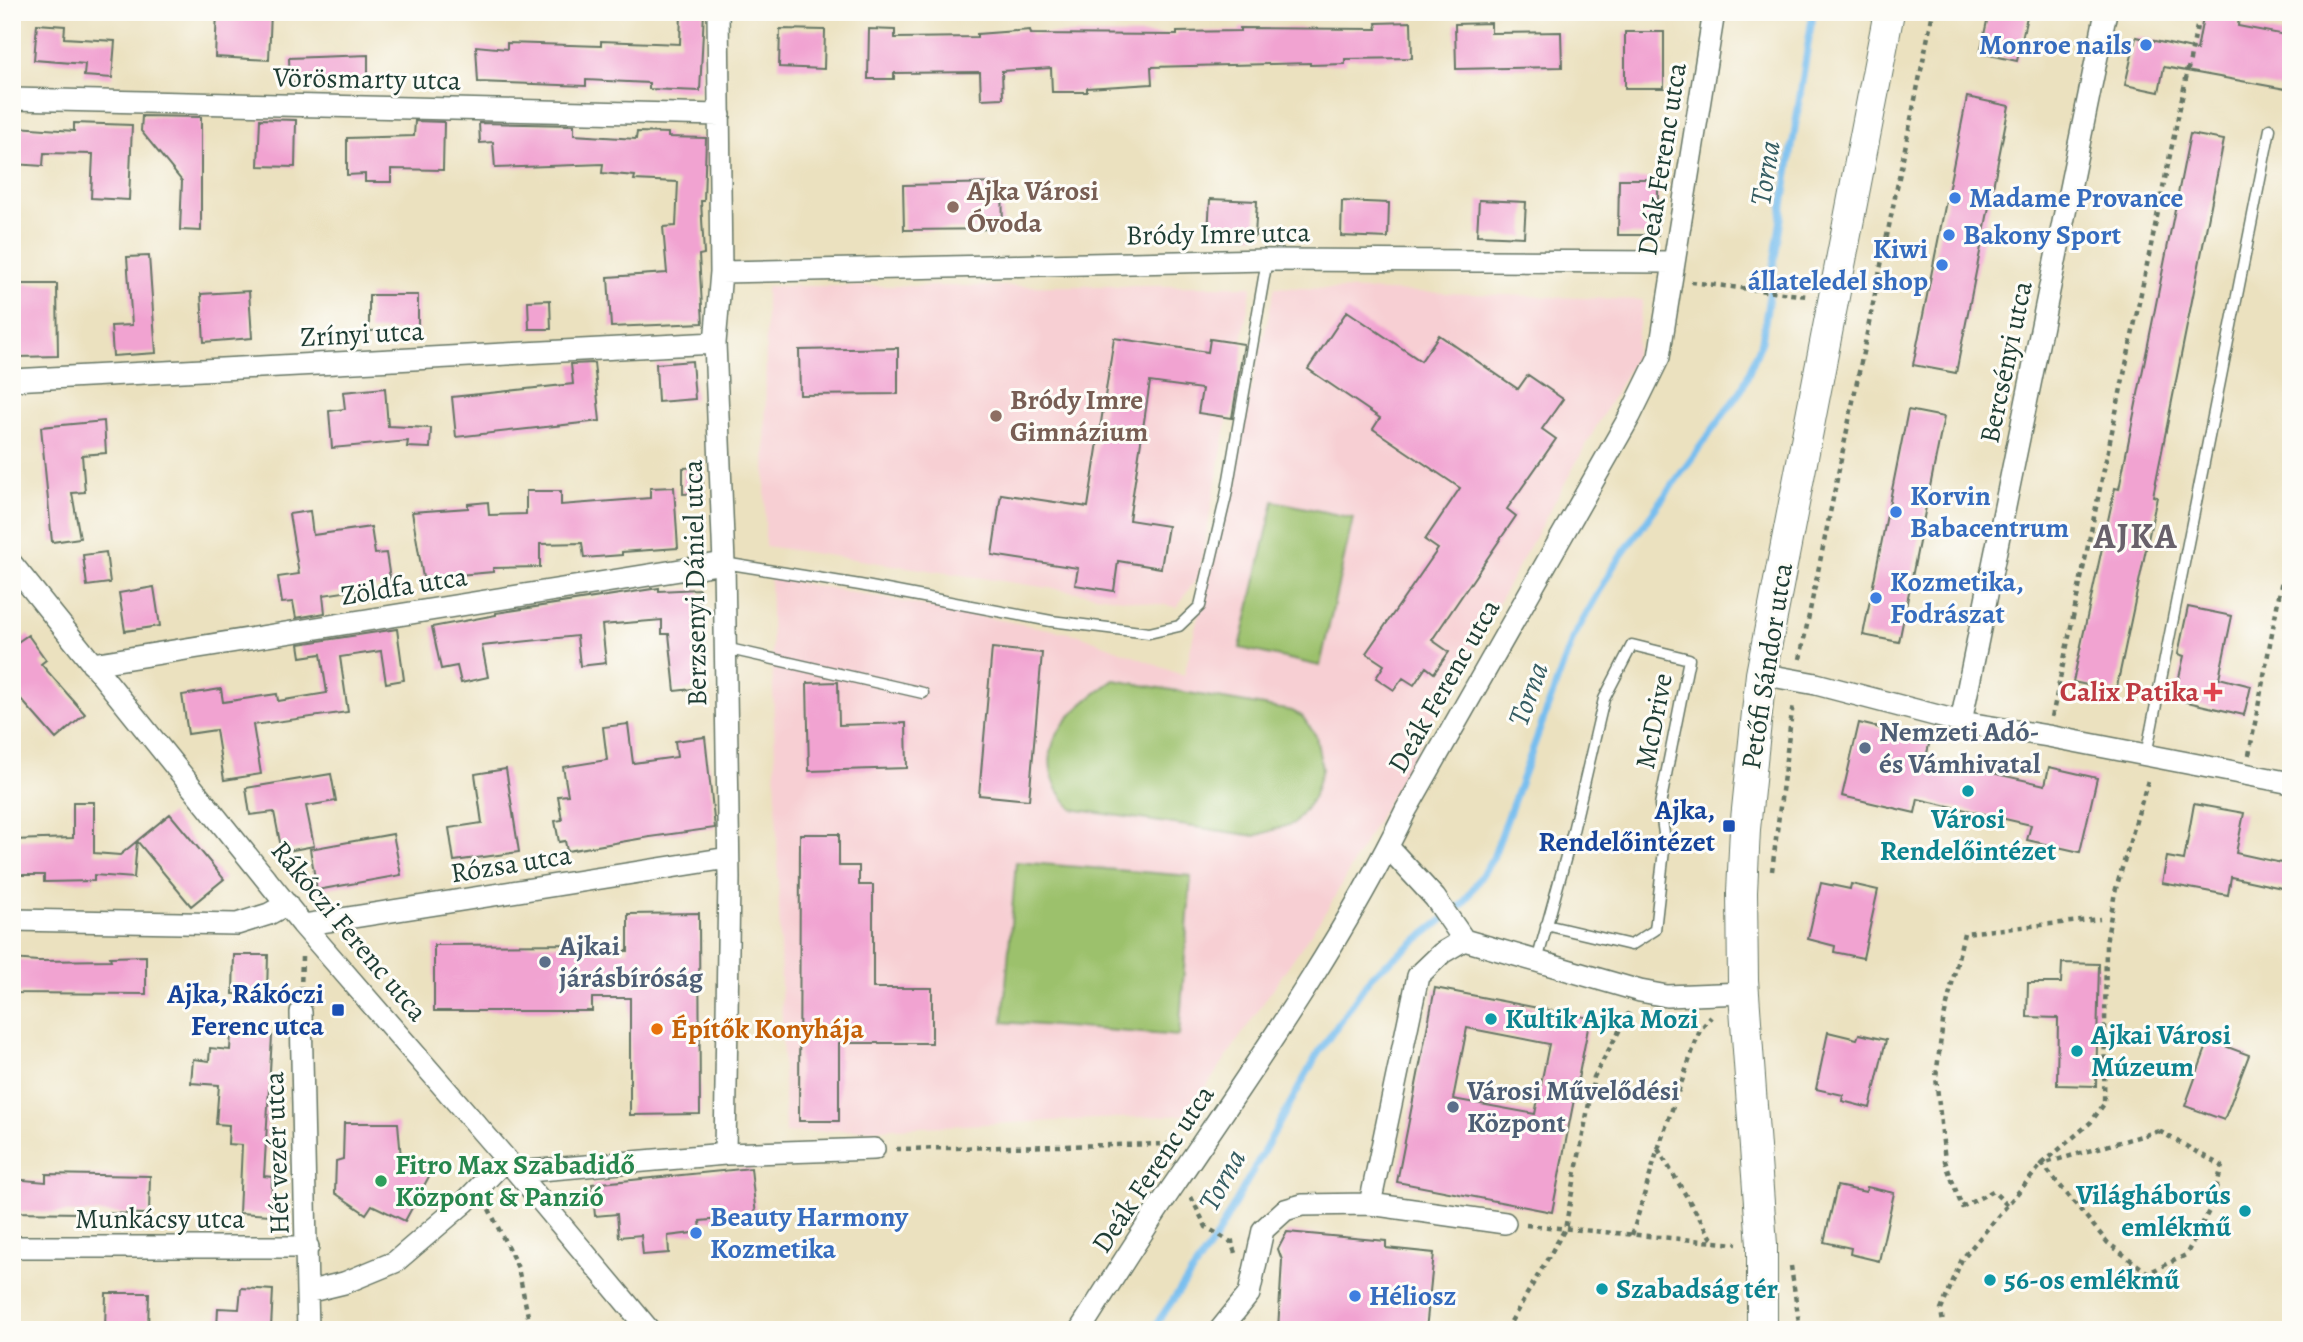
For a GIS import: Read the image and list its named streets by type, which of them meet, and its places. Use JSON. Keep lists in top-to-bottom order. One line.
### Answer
{"streets":{"main road":["Petőfi Sándor utca"],"street":["Vörösmarty utca","Deák Ferenc utca","Bródy Imre utca","Zrínyi utca","Bercsényi utca","Berzsenyi Dániel utca","Zöldfa utca","Rózsa utca","Rákóczi Ferenc utca","Hét vezér utca","Munkácsy utca"],"lane":["McDrive"]},"crossings":[["Vörösmarty utca","Berzsenyi Dániel utca"],["Deák Ferenc utca","Bródy Imre utca"],["Bródy Imre utca","Berzsenyi Dániel utca"],["Zrínyi utca","Berzsenyi Dániel utca"],["Berzsenyi Dániel utca","Zöldfa utca"],["Berzsenyi Dániel utca","Rózsa utca"],["Zöldfa utca","Rákóczi Ferenc utca"],["Rózsa utca","Rákóczi Ferenc utca"],["Hét vezér utca","Munkácsy utca"]],"districts":["AJKA"],"water":["Torna"],"places":{"other":["Monroe nails","Madame Provance","Ajka Városi Óvoda","Bakony Sport","Kiwi állateledel shop","Bródy Imre Gimnázium","Korvin Babacentrum","Kozmetika, Fodrászat","Nemzeti Adó- és Vámhivatal","Városi Rendelőintézet","Ajkai járásbíróság","Kultik Ajka Mozi","Építők Konyhája","Ajkai Városi Múzeum","Városi Művelődési Központ","Fitro Max Szabadidő Központ & Panzió","Világháborús emlékmű","Beauty Harmony Kozmetika","56-os emlékmű","Szabadság tér","Héliosz"],"health":["Calix Patika"],"transit":["Ajka, Rendelőintézet","Ajka, Rákóczi Ferenc utca"]}}
